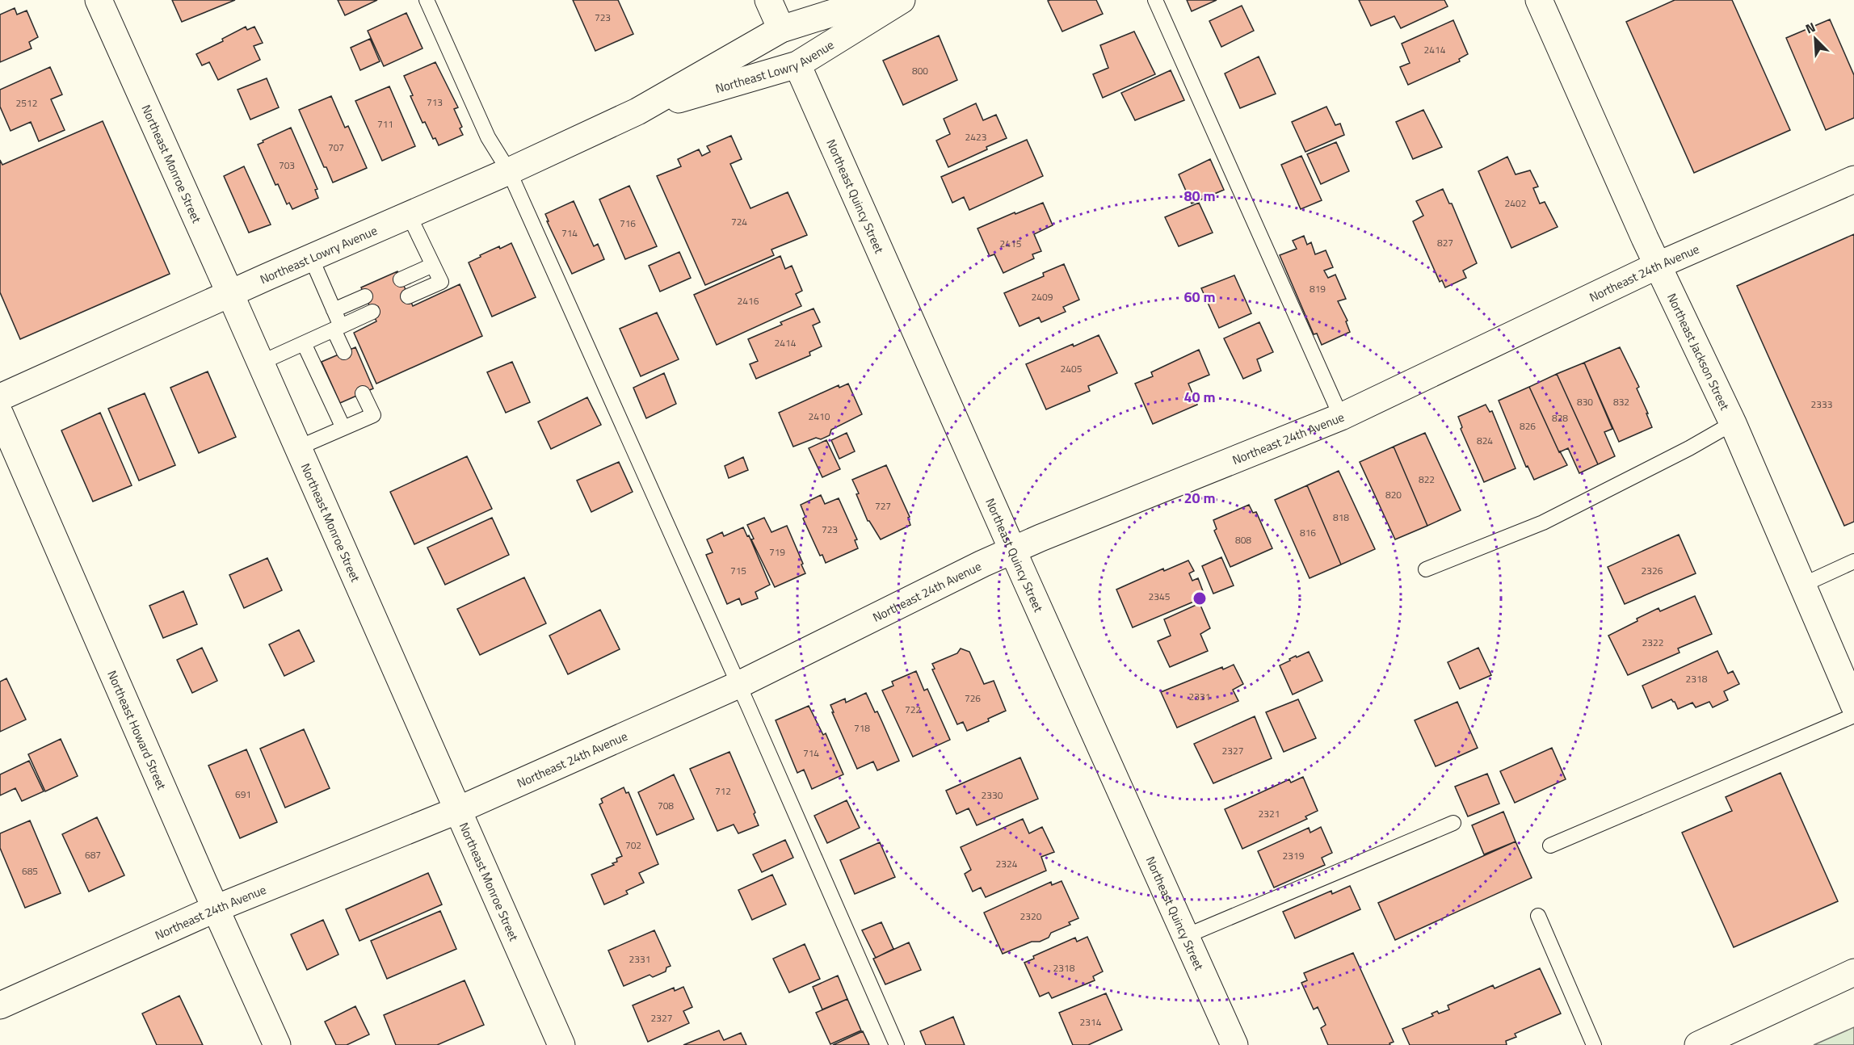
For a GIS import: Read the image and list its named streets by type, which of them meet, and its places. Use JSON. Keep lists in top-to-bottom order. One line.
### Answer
{"streets":{"street":["Northeast Lowry Avenue","Northeast Monroe Street","Northeast Quincy Street","Northeast 24th Avenue","Northeast Jackson Street","Northeast Howard Street"]},"crossings":[["Northeast Lowry Avenue","Northeast Monroe Street"],["Northeast Lowry Avenue","Northeast Quincy Street"],["Northeast Monroe Street","Northeast 24th Avenue"],["Northeast Quincy Street","Northeast 24th Avenue"],["Northeast 24th Avenue","Northeast Jackson Street"],["Northeast 24th Avenue","Northeast Howard Street"]],"house_numbers":["723","2414","800","713","2512","711","2423","707","703","2402","724","716","714","827","2415","819","2409","2416","2414","2405","830","832","2333","2410","828","826","824","822","820","727","818","723","816","808","719","715","2326","2345","2322","2318","2331","726","722","718","2327","714","712","691","2330","708","2321","702","687","2319","2324","685","2320","2331","2318","2327","2314"],"north":"top left","rings":["80 m","60 m","40 m","20 m"]}
